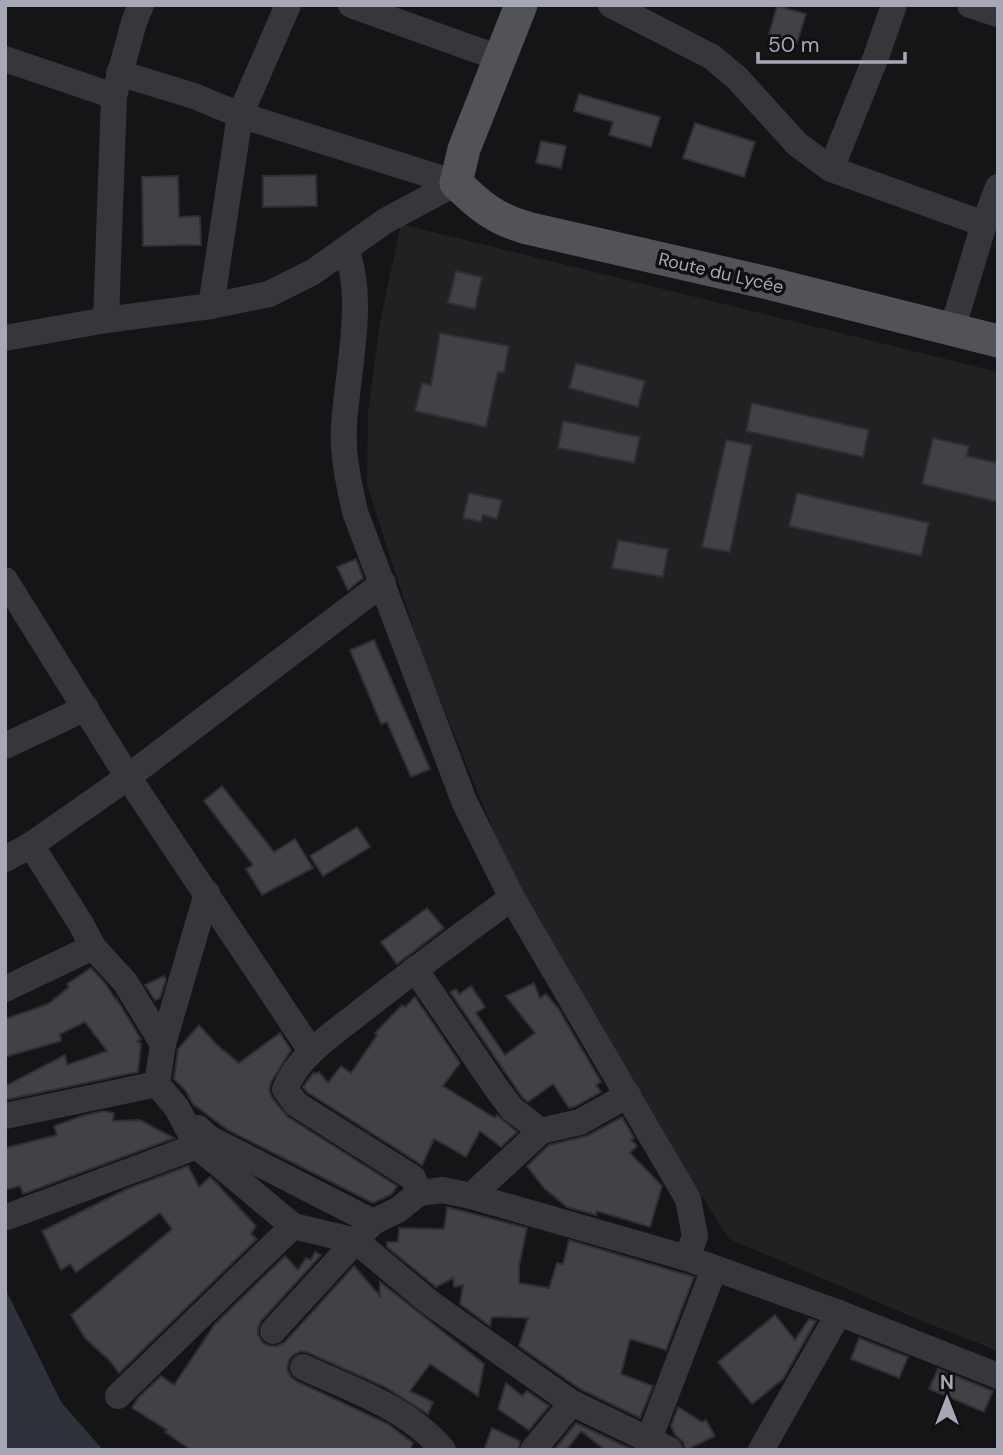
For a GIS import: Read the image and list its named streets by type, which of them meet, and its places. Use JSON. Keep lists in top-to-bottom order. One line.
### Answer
{"streets":{"main road":["Route du Lycée"]},"scale_bar":"50 m","north":"top"}
